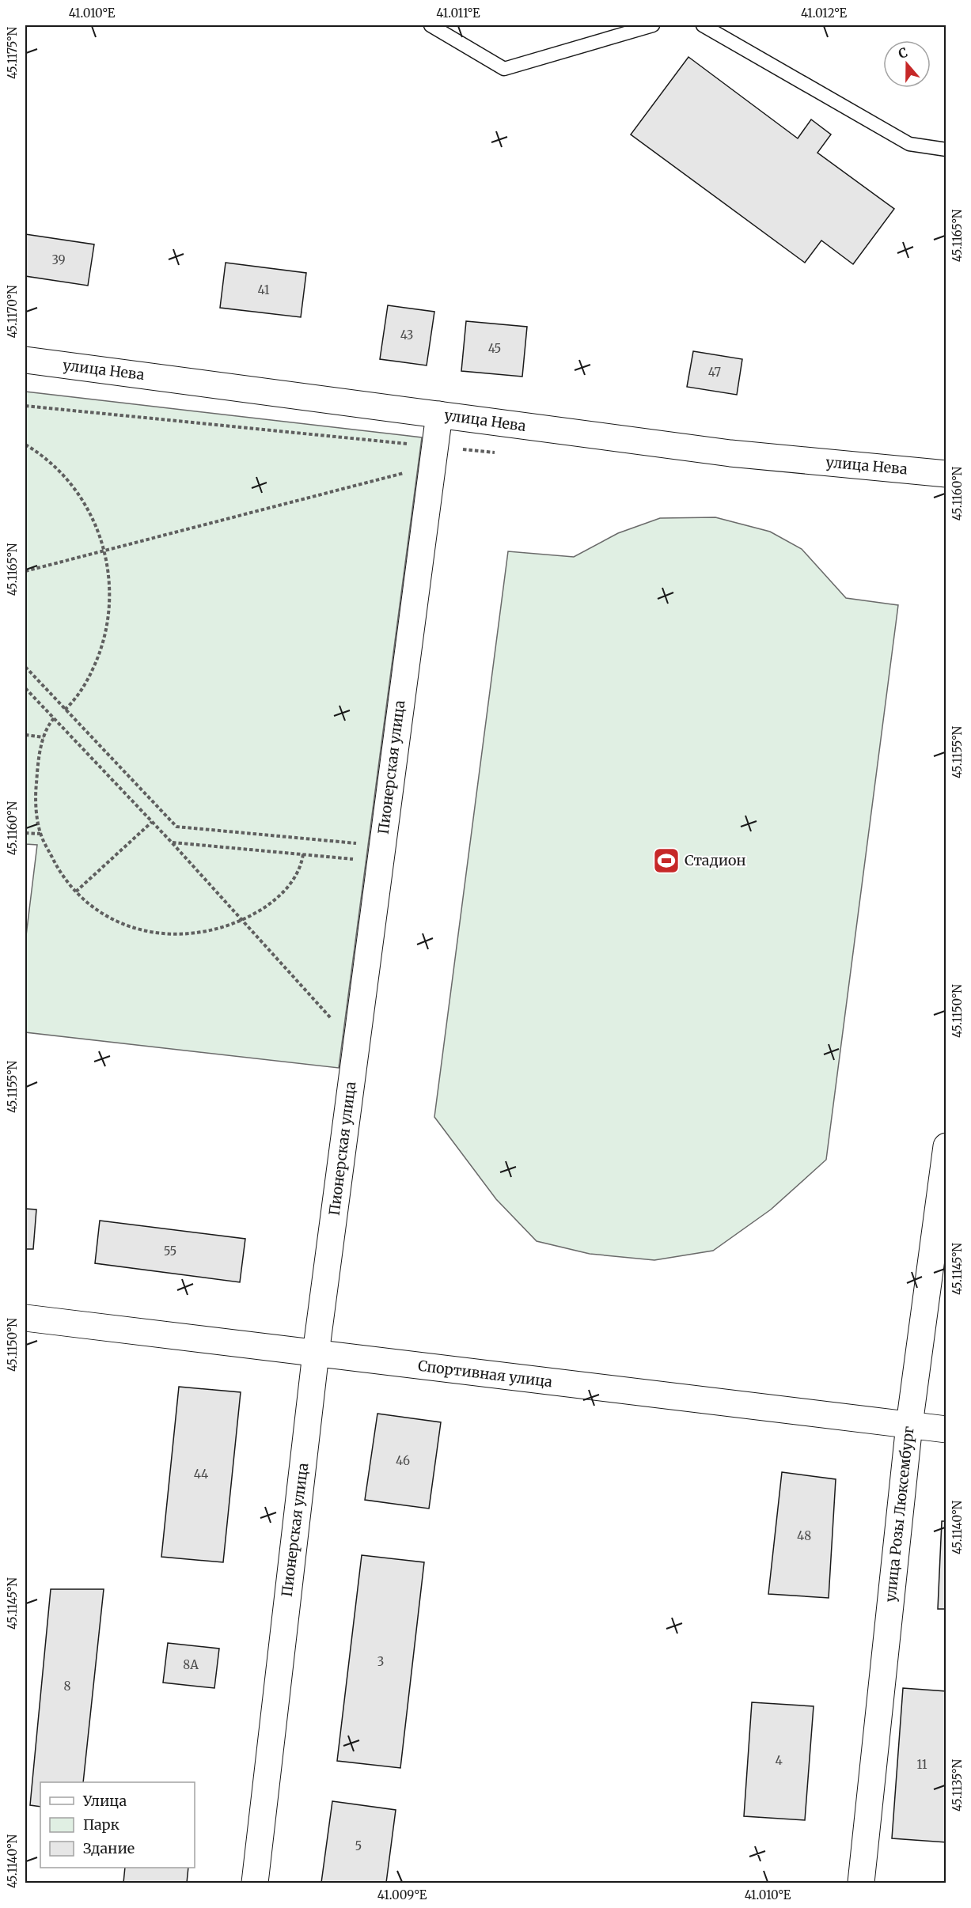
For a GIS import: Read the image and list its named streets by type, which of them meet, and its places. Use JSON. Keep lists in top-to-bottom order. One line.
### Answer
{"streets":{"street":["улица Нева","Пионерская улица","Спортивная улица","улица Розы Люксембург"]},"crossings":[["улица Нева","Пионерская улица"],["Пионерская улица","Спортивная улица"],["Спортивная улица","улица Розы Люксембург"]],"places":{"sports":["Стадион"]},"house_numbers":["39","41","43","45","47","55","46","44","48","3","8А","8","4","11","5"],"legend":["Улица","Парк","Здание"],"north":"top","coordinates":["41.010°E","41.011°E","41.012°E","45.1175°N","45.1165°N","45.1170°N","45.1160°N","45.1155°N","45.1150°N","45.1145°N","45.1140°N","45.1135°N","41.009°E"]}
